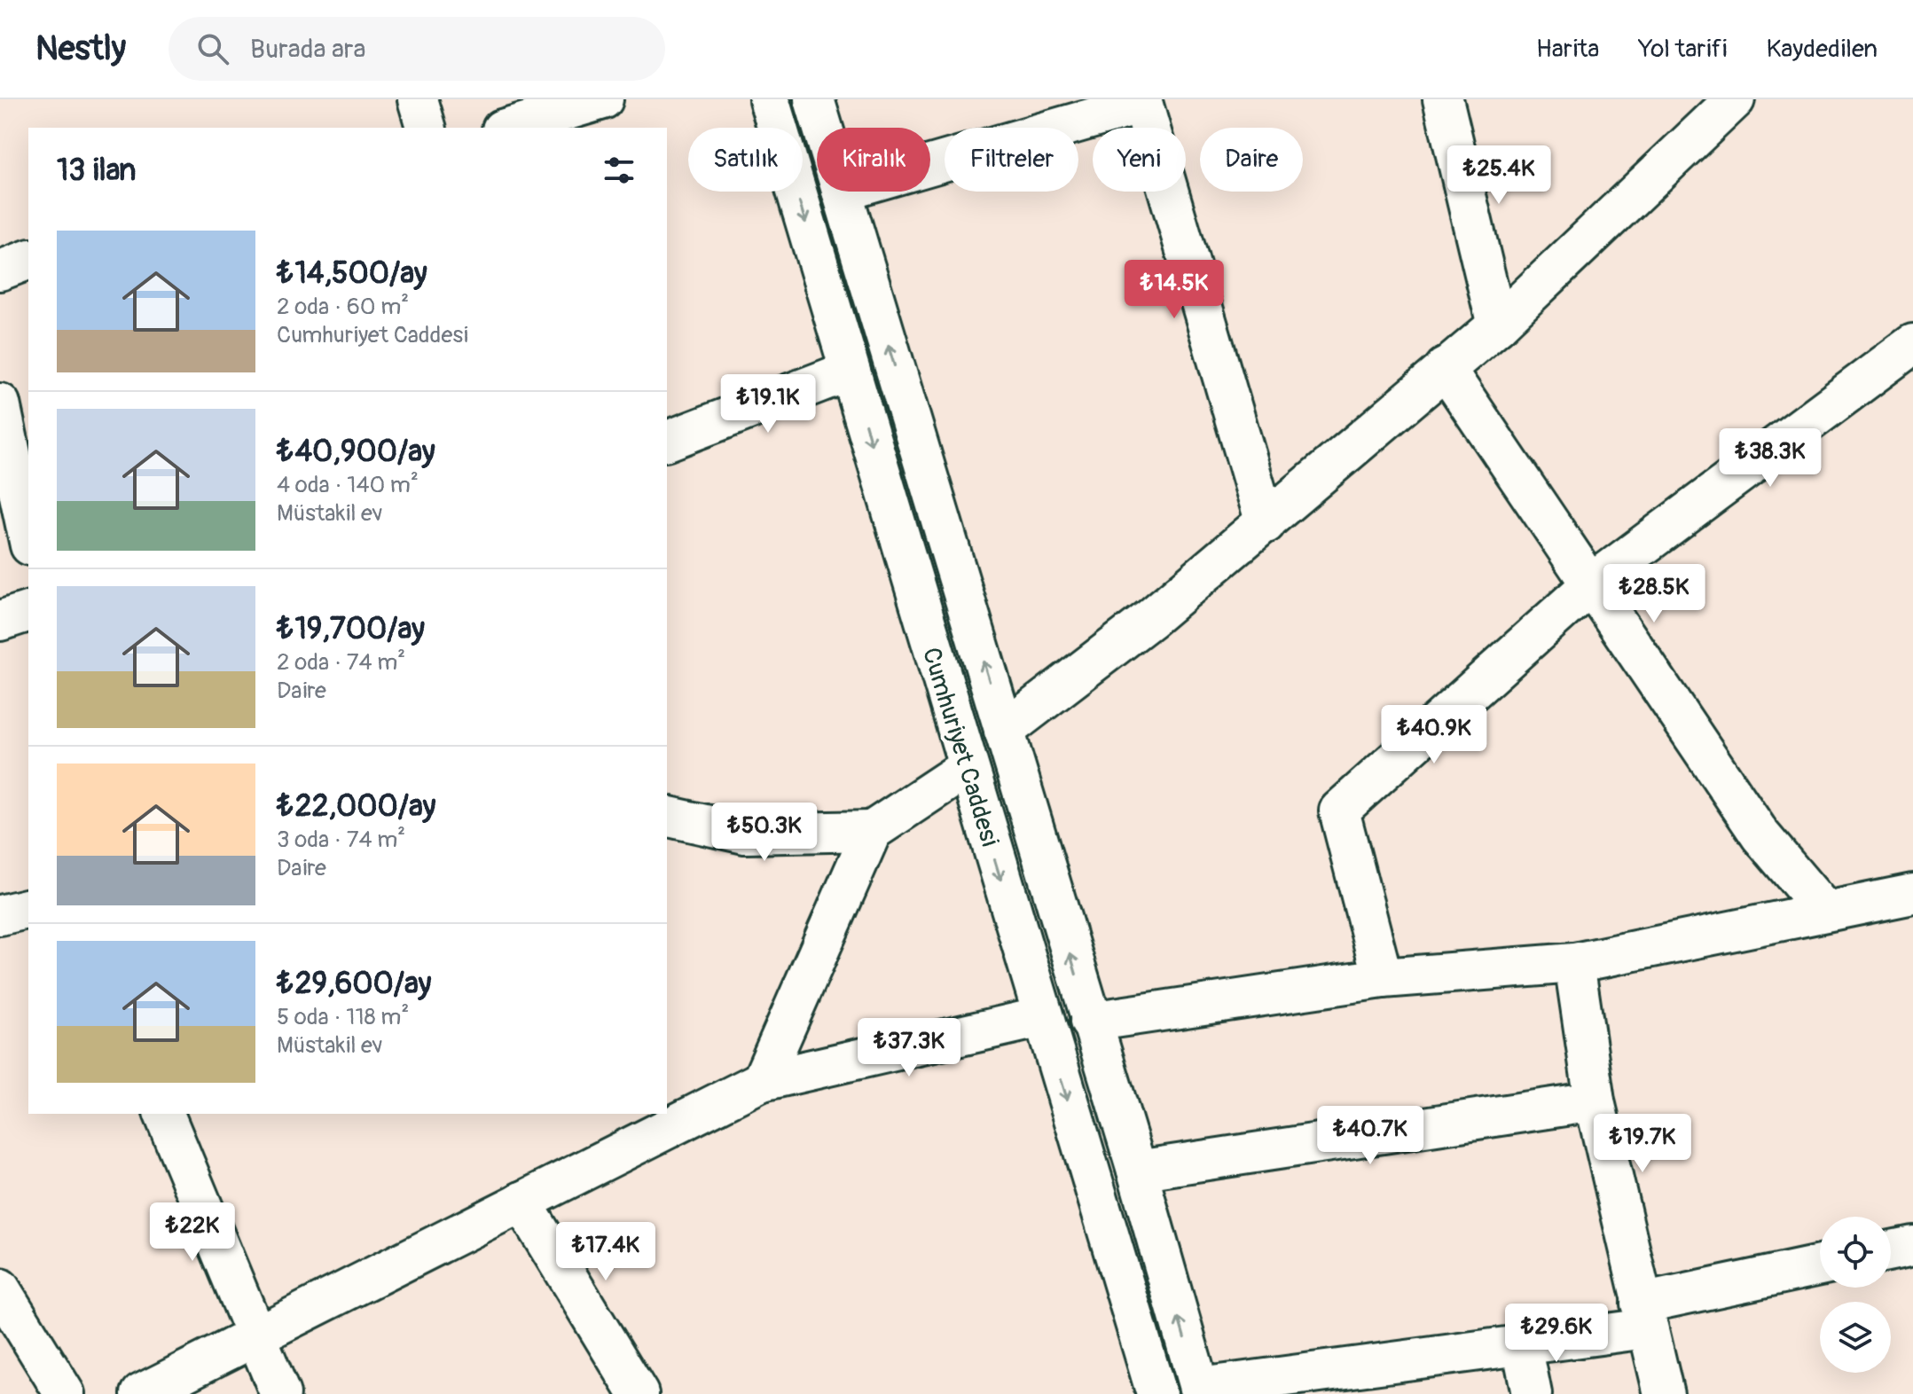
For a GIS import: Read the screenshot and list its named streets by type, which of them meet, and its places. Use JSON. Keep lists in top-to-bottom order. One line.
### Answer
{"streets":{"street":["Cumhuriyet Caddesi"]},"page":{"header":"Nestly","search":"Burada ara","nav":["Harita","Yol tarifi","Kaydedilen"],"chip":["Satılık","Kiralık","Filtreler","Yeni","Daire"],"heading":"13 ilan","price":["₺25.4K","₺14.5K","₺19.1K","₺38.3K","₺28.5K","₺40.9K","₺50.3K","₺37.3K","₺40.7K","₺19.7K","₺22K","₺17.4K","₺29.6K"],"list":[{"name":"₺14,500/ay","note":"2 oda · 60 m² · Cumhuriyet Caddesi"},{"name":"₺40,900/ay","note":"4 oda · 140 m² · Müstakil ev"},{"name":"₺19,700/ay","note":"2 oda · 74 m² · Daire"},{"name":"₺22,000/ay","note":"3 oda · 74 m² · Daire"},{"name":"₺29,600/ay","note":"5 oda · 118 m² · Müstakil ev"}]}}
